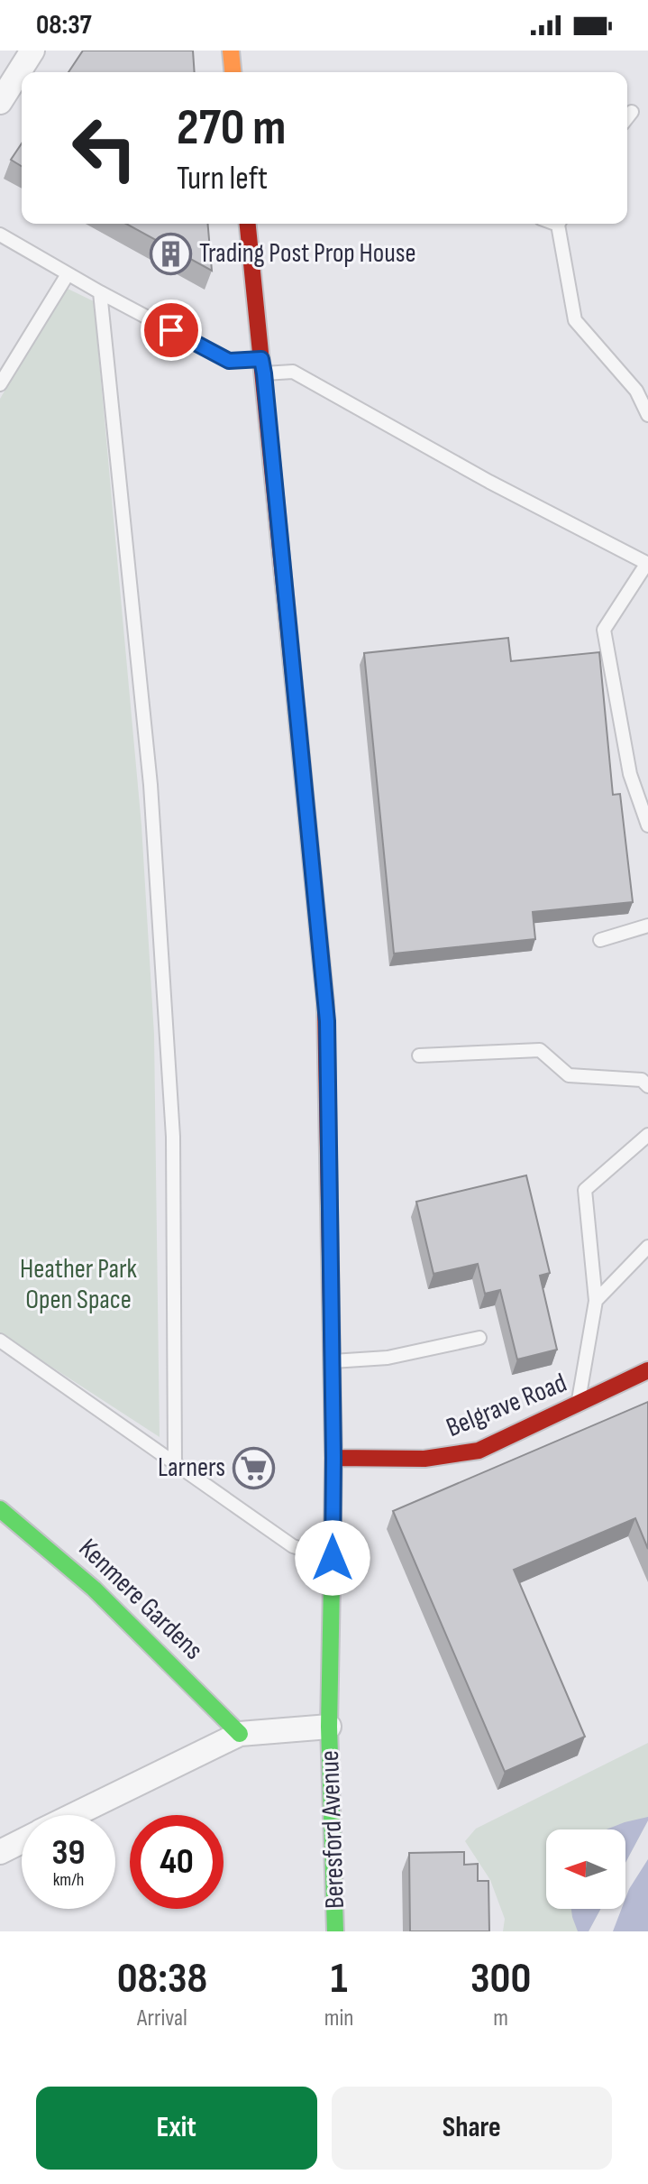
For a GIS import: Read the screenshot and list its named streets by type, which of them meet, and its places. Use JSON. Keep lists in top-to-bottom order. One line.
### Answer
{"streets":{"street":["Belgrave Road","Kenmere Gardens","Beresford Avenue"]},"crossings":[["Belgrave Road","Beresford Avenue"],["Kenmere Gardens","Beresford Avenue"]],"parks":["Heather Park Open Space"],"places":{"building":["Trading Post Prop House"],"supermarket":["Larners"]},"north":"left","page":{"status":"08:37","turn":["270 m","Turn left"],"speed":"39 km/h","limit":"40","eta":["08:38","Arrival","1","min","300","m"],"buttons":["Exit","Share"]}}
